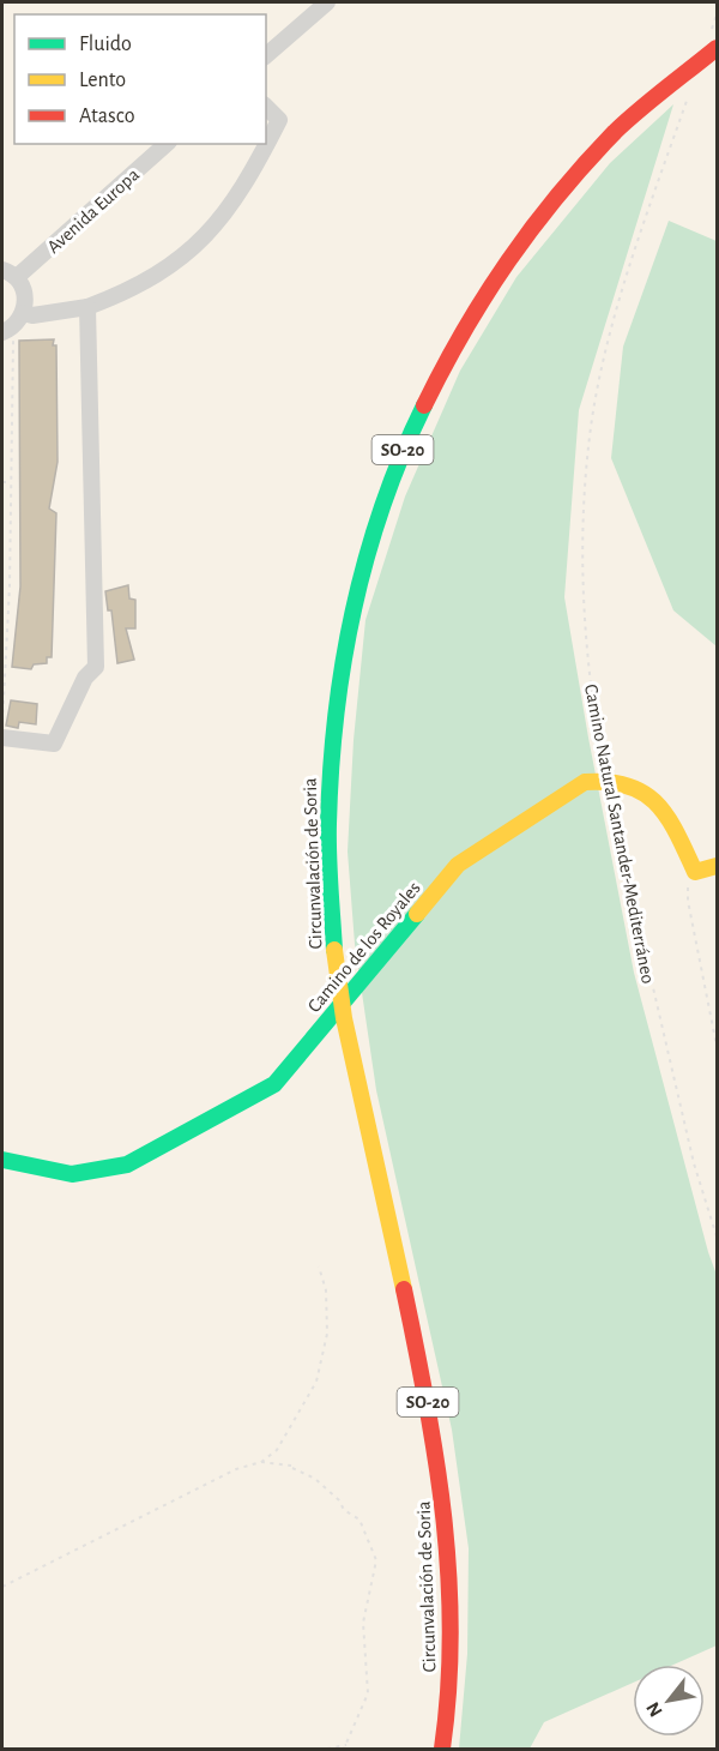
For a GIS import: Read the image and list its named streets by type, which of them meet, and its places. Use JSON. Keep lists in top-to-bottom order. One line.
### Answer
{"streets":{"main road":["SO-20","Circunvalación de Soria","Camino de los Royales"],"street":["Avenida Europa"],"path":["Camino Natural Santander-Mediterráneo"]},"crossings":[["Camino Natural Santander-Mediterráneo","Camino de los Royales"]],"legend":["Fluido","Lento","Atasco"],"north":"bottom left"}
